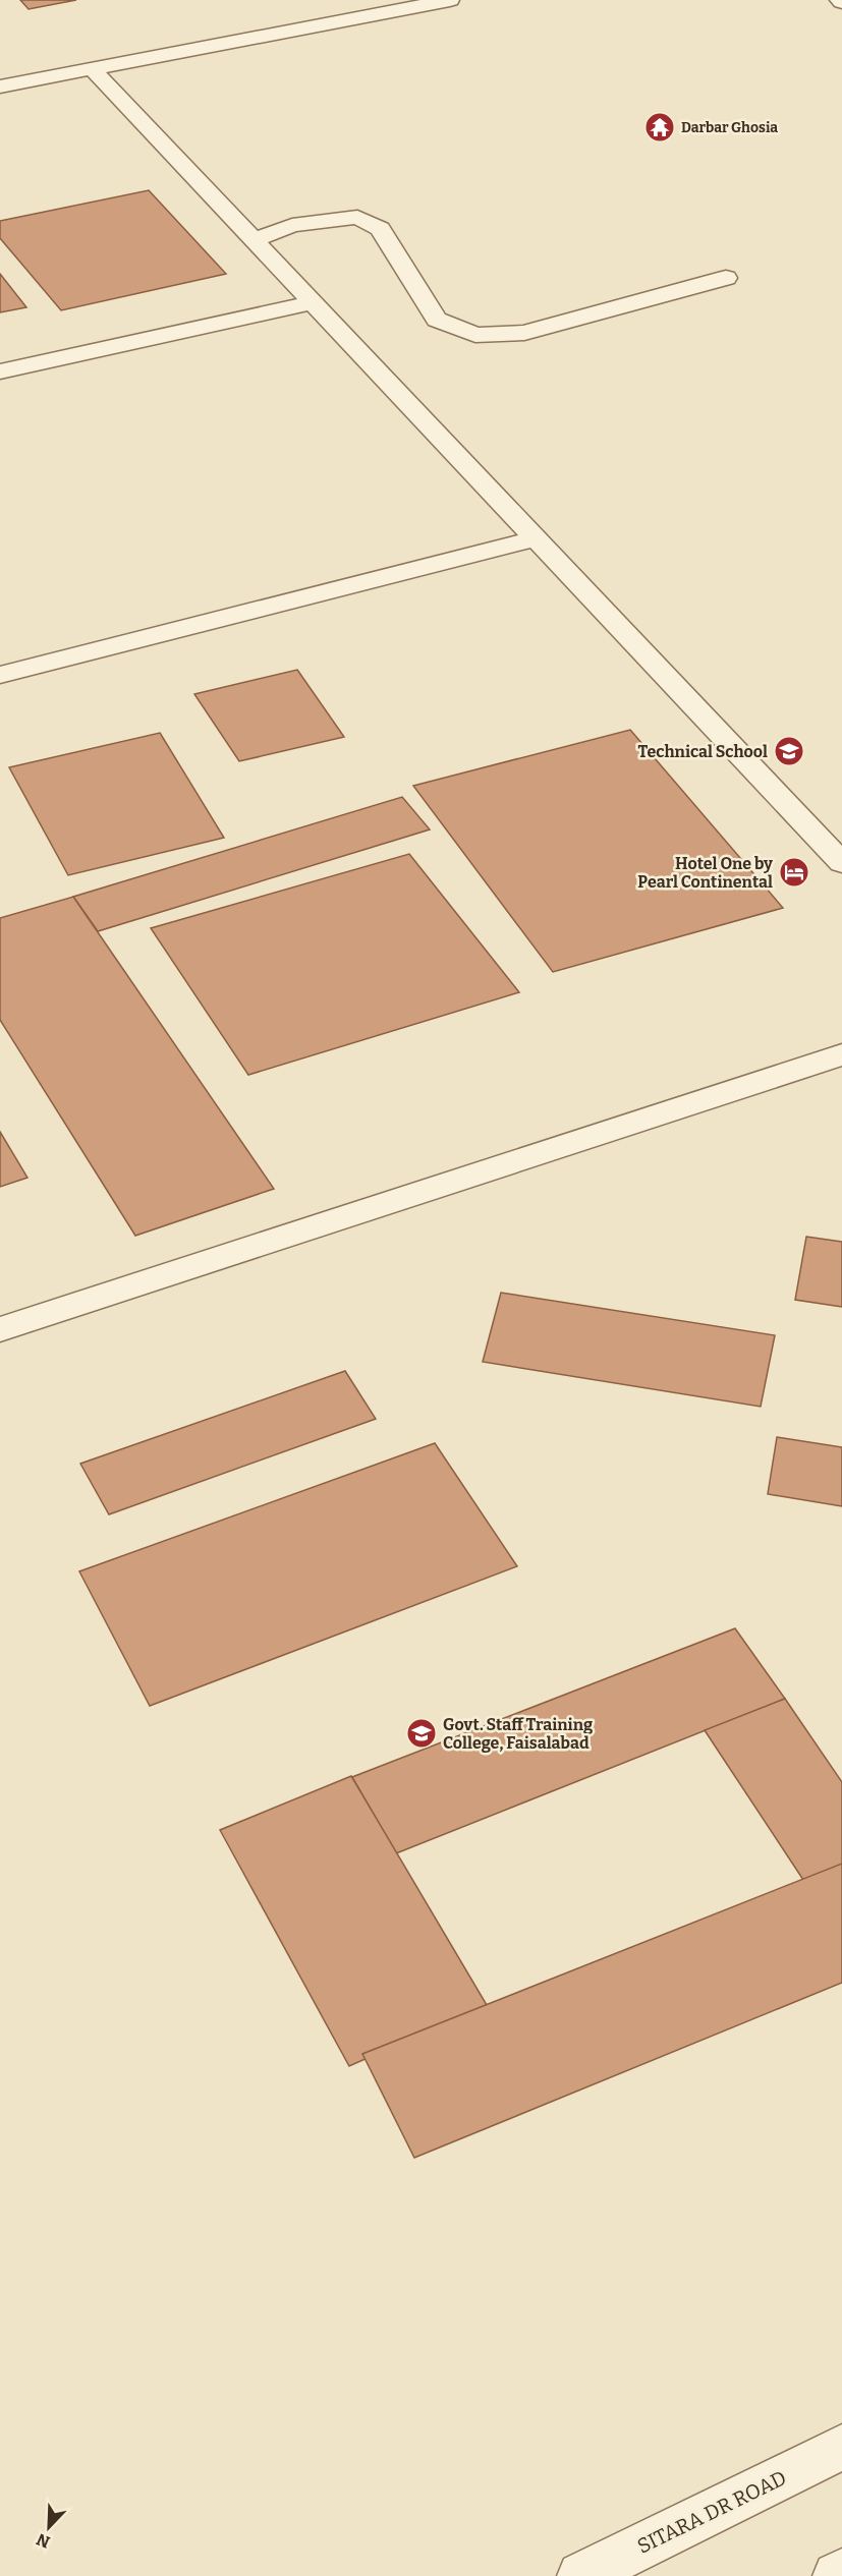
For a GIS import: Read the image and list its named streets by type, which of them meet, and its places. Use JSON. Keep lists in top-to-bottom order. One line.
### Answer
{"streets":{"street":["SITARA DR ROAD"]},"places":{"temple":["Darbar Ghosia"],"school or university":["Technical School","Govt. Staff Training College, Faisalabad"],"hotel":["Hotel One by Pearl Continental"]},"north":"bottom left"}
